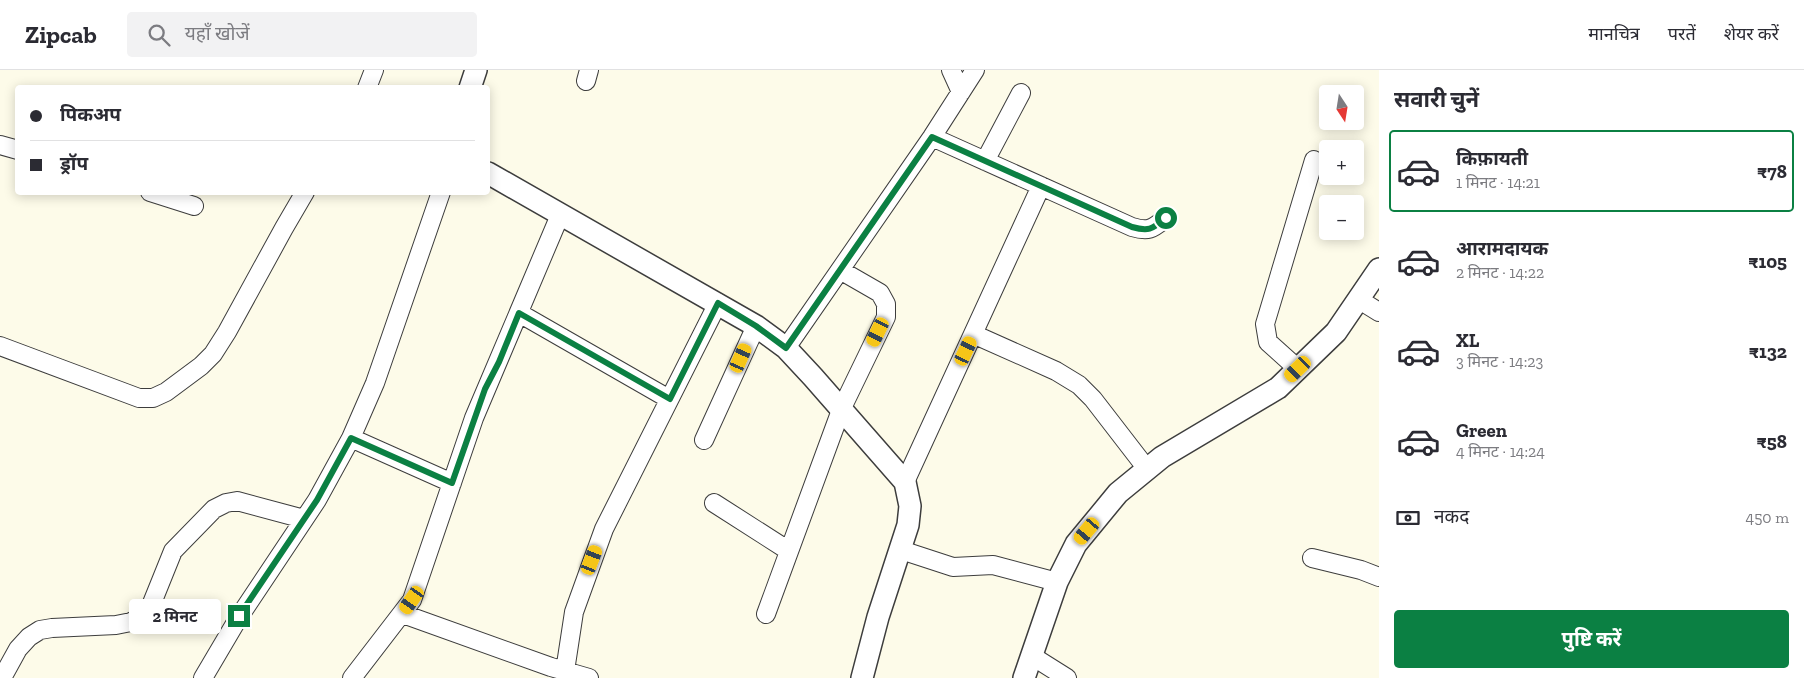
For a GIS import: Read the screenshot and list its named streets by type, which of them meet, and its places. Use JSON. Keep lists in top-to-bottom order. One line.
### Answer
{"north":"bottom","page":{"header":"Zipcab","search":"यहाँ खोजें","nav":["मानचित्र","परतें","शेयर करें"],"heading":"सवारी चुनें","map_buttons":["+","−"],"banner":["पिकअप","ड्रॉप"],"list":[{"name":"किफ़ायती","note":"1 मिनट · 14:21","value":"₹78"},{"name":"आरामदायक","note":"2 मिनट · 14:22","value":"₹105"},{"name":"XL","note":"3 मिनट · 14:23","value":"₹132"},{"name":"Green","note":"4 मिनट · 14:24","value":"₹58"}],"pay":["नकद","450 m"],"bubble":"2 मिनट","buttons":"पुष्टि करें"}}
